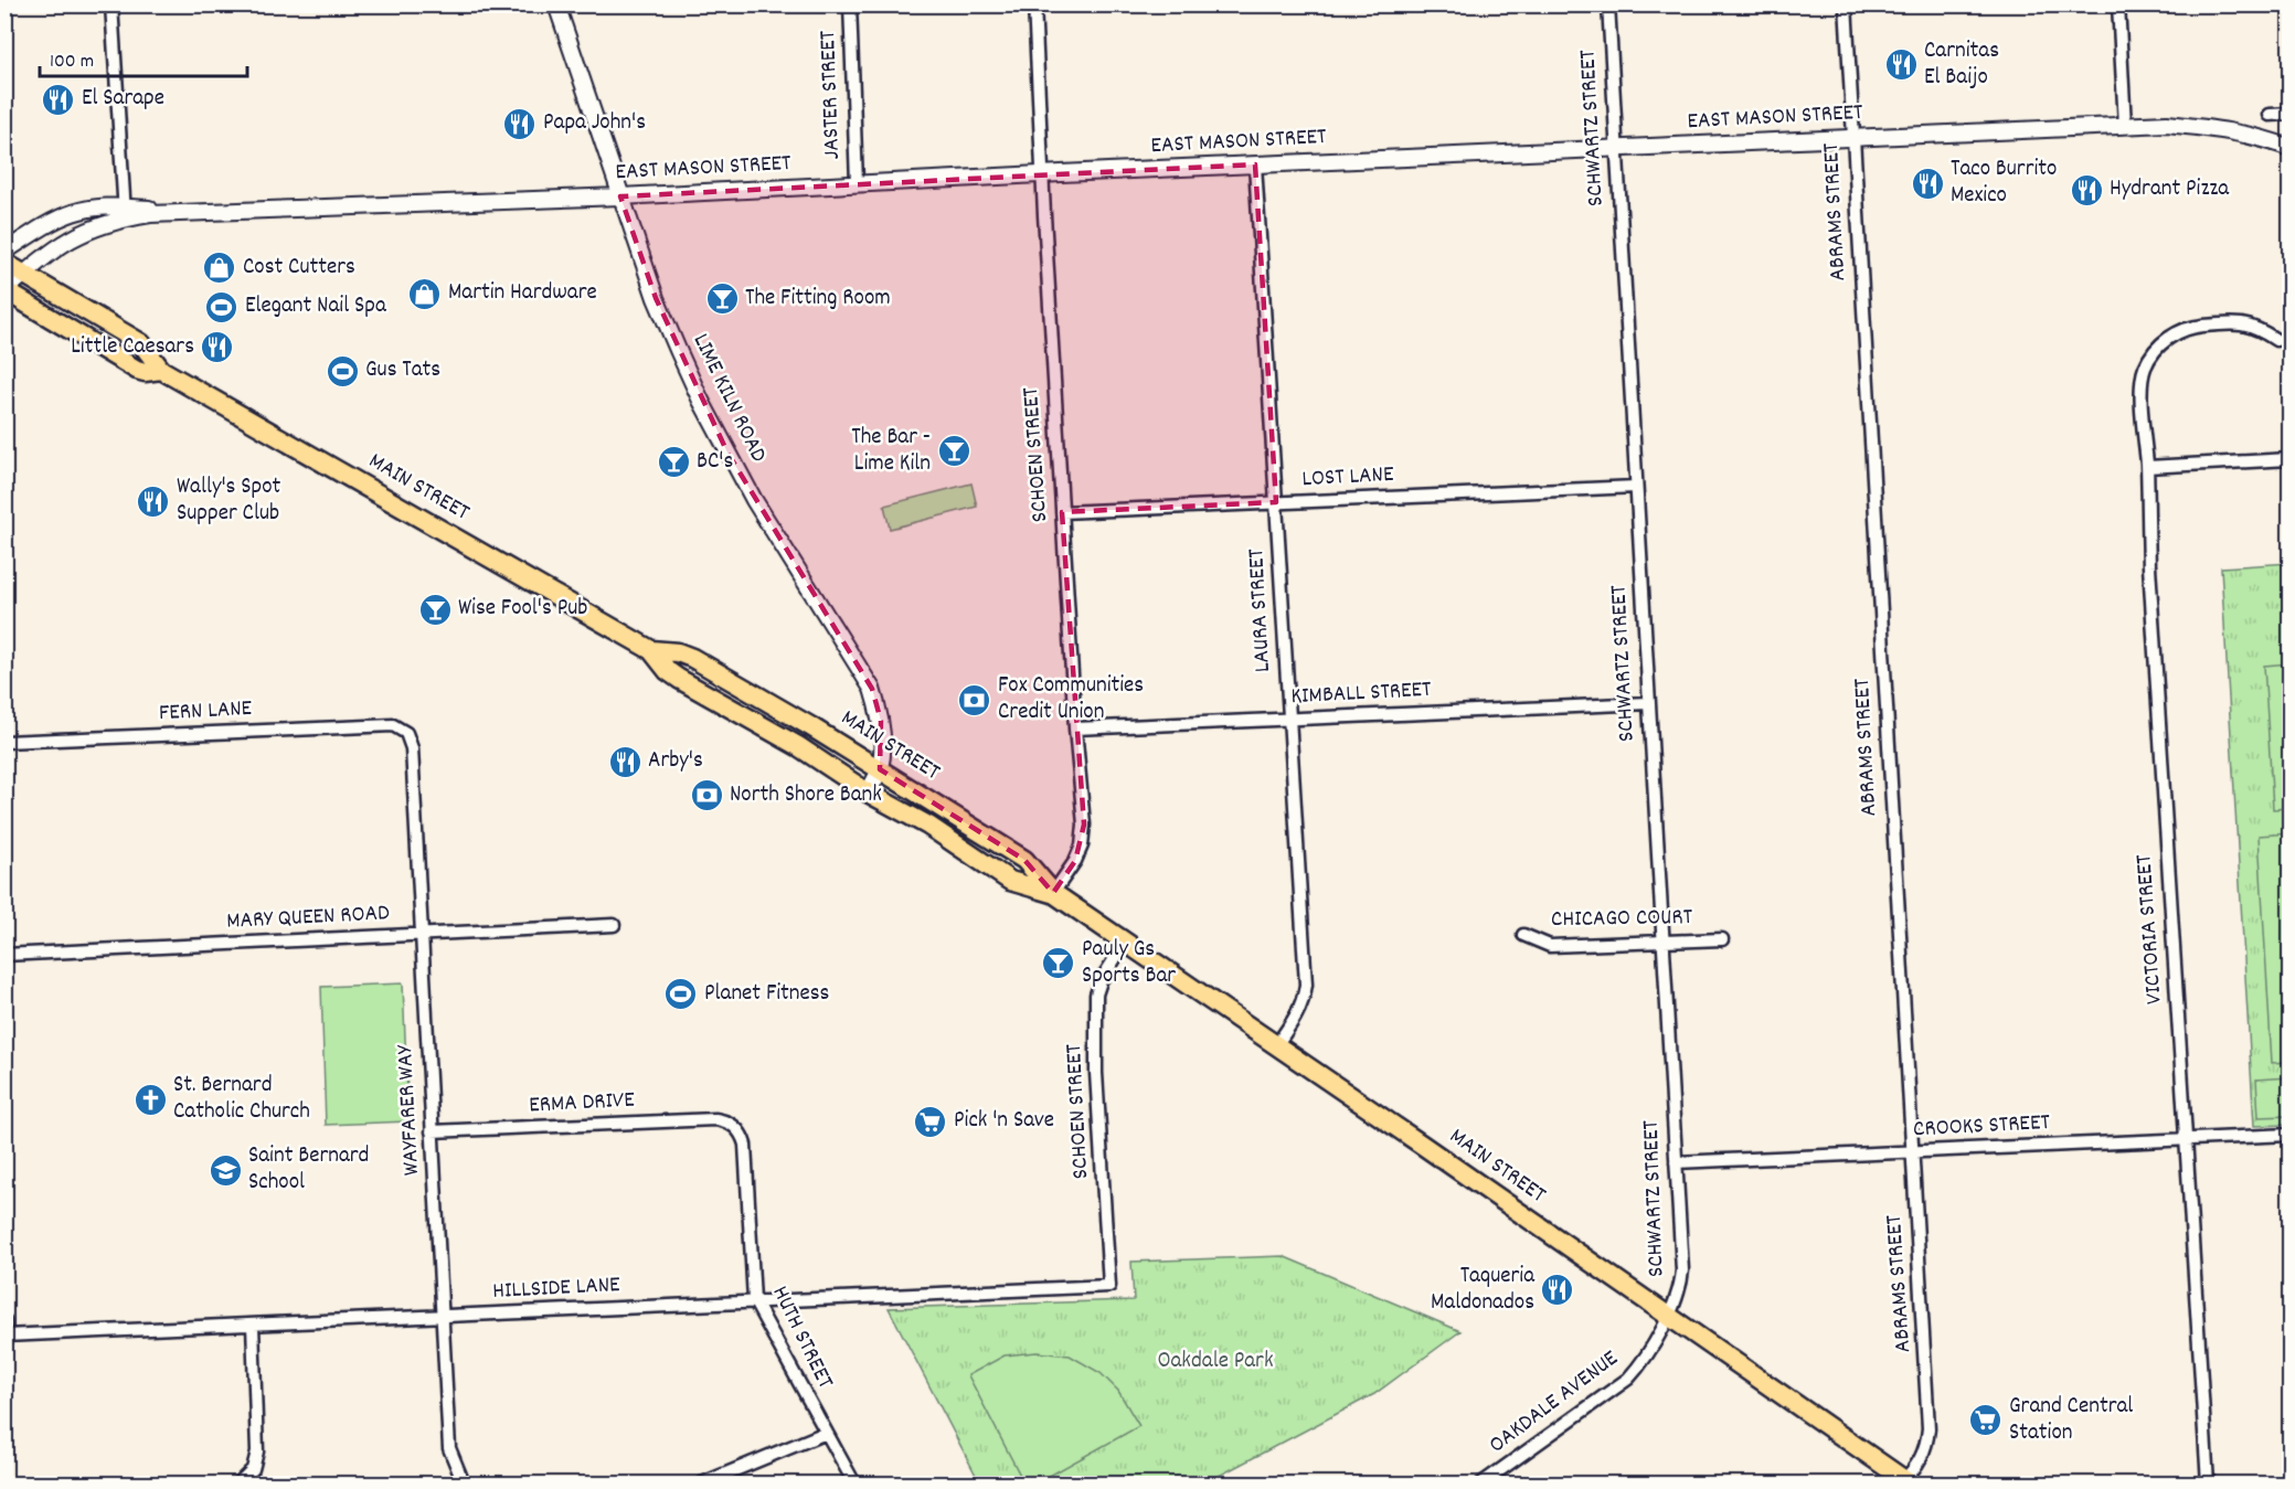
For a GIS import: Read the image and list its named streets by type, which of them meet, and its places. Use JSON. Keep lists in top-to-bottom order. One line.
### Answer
{"streets":{"main road":["EAST MASON STREET","LIME KILN ROAD","MAIN STREET"],"street":["JASTER STREET","SCHWARTZ STREET","ABRAMS STREET","SCHOEN STREET","LOST LANE","LAURA STREET","KIMBALL STREET","FERN LANE","MARY QUEEN ROAD","CHICAGO COURT","VICTORIA STREET","ERMA DRIVE","WAYFARER WAY","CROOKS STREET","HILLSIDE LANE","HUTH STREET","OAKDALE AVENUE"]},"crossings":[["JASTER STREET","EAST MASON STREET"],["EAST MASON STREET","SCHWARTZ STREET"],["EAST MASON STREET","ABRAMS STREET"],["EAST MASON STREET","LIME KILN ROAD"],["EAST MASON STREET","SCHOEN STREET"],["EAST MASON STREET","MAIN STREET"],["EAST MASON STREET","LAURA STREET"],["SCHWARTZ STREET","LOST LANE"],["SCHWARTZ STREET","MAIN STREET"],["SCHWARTZ STREET","KIMBALL STREET"],["SCHWARTZ STREET","CHICAGO COURT"],["SCHWARTZ STREET","CROOKS STREET"],["SCHWARTZ STREET","OAKDALE AVENUE"],["ABRAMS STREET","MAIN STREET"],["ABRAMS STREET","CROOKS STREET"],["LIME KILN ROAD","MAIN STREET"],["SCHOEN STREET","LOST LANE"],["SCHOEN STREET","MAIN STREET"],["SCHOEN STREET","KIMBALL STREET"],["SCHOEN STREET","HILLSIDE LANE"],["LOST LANE","LAURA STREET"],["MAIN STREET","LAURA STREET"],["MAIN STREET","OAKDALE AVENUE"],["LAURA STREET","KIMBALL STREET"],["FERN LANE","WAYFARER WAY"],["MARY QUEEN ROAD","WAYFARER WAY"],["VICTORIA STREET","CROOKS STREET"],["ERMA DRIVE","WAYFARER WAY"],["ERMA DRIVE","HUTH STREET"],["WAYFARER WAY","HILLSIDE LANE"],["HILLSIDE LANE","HUTH STREET"]],"parks":["Oakdale Park"],"places":{"restaurant":["Carnitas El Baijo","El Sarape","Papa John's","Taco Burrito Mexico","Hydrant Pizza","Little Caesars","Wally's Spot Supper Club","Arby's","Taqueria Maldonados"],"shop":["Cost Cutters","Martin Hardware"],"bar":["The Fitting Room","The Bar - Lime Kiln","BC's","Wise Fool's Pub","Pauly Gs Sports Bar"],"sports":["Elegant Nail Spa","Gus Tats","Planet Fitness"],"bank":["Fox Communities Credit Union","North Shore Bank"],"church":["St. Bernard Catholic Church"],"supermarket":["Pick 'n Save","Grand Central Station"],"school or university":["Saint Bernard School"]},"scale_bar":"100 m"}
